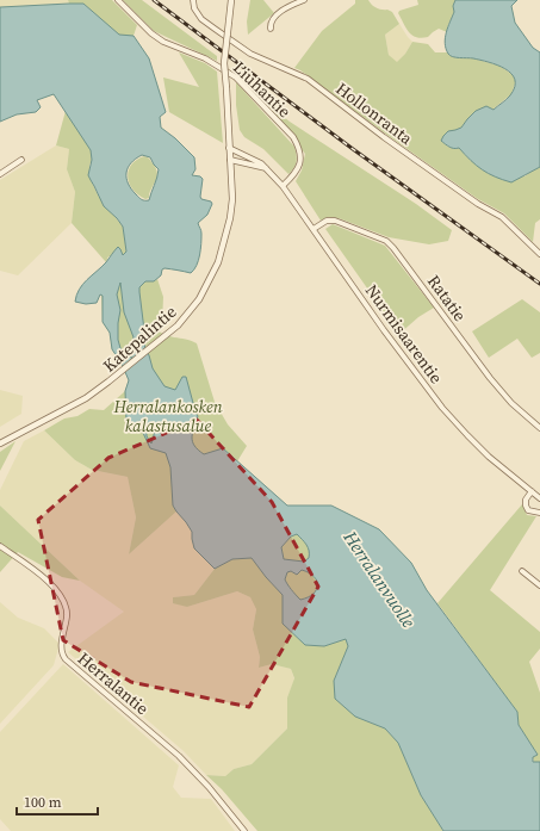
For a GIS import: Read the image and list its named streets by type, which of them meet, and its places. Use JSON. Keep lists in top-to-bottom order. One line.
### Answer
{"streets":{"street":["Liuhantie","Hollonranta","Ratatie","Nurmisaarentie","Katepalintie","Herralantie"]},"crossings":[["Liuhantie","Nurmisaarentie"],["Ratatie","Nurmisaarentie"],["Nurmisaarentie","Katepalintie"]],"water":["Herralanvuolle"],"parks":["Herralankosken kalastusalue"],"scale_bar":"100 m"}
